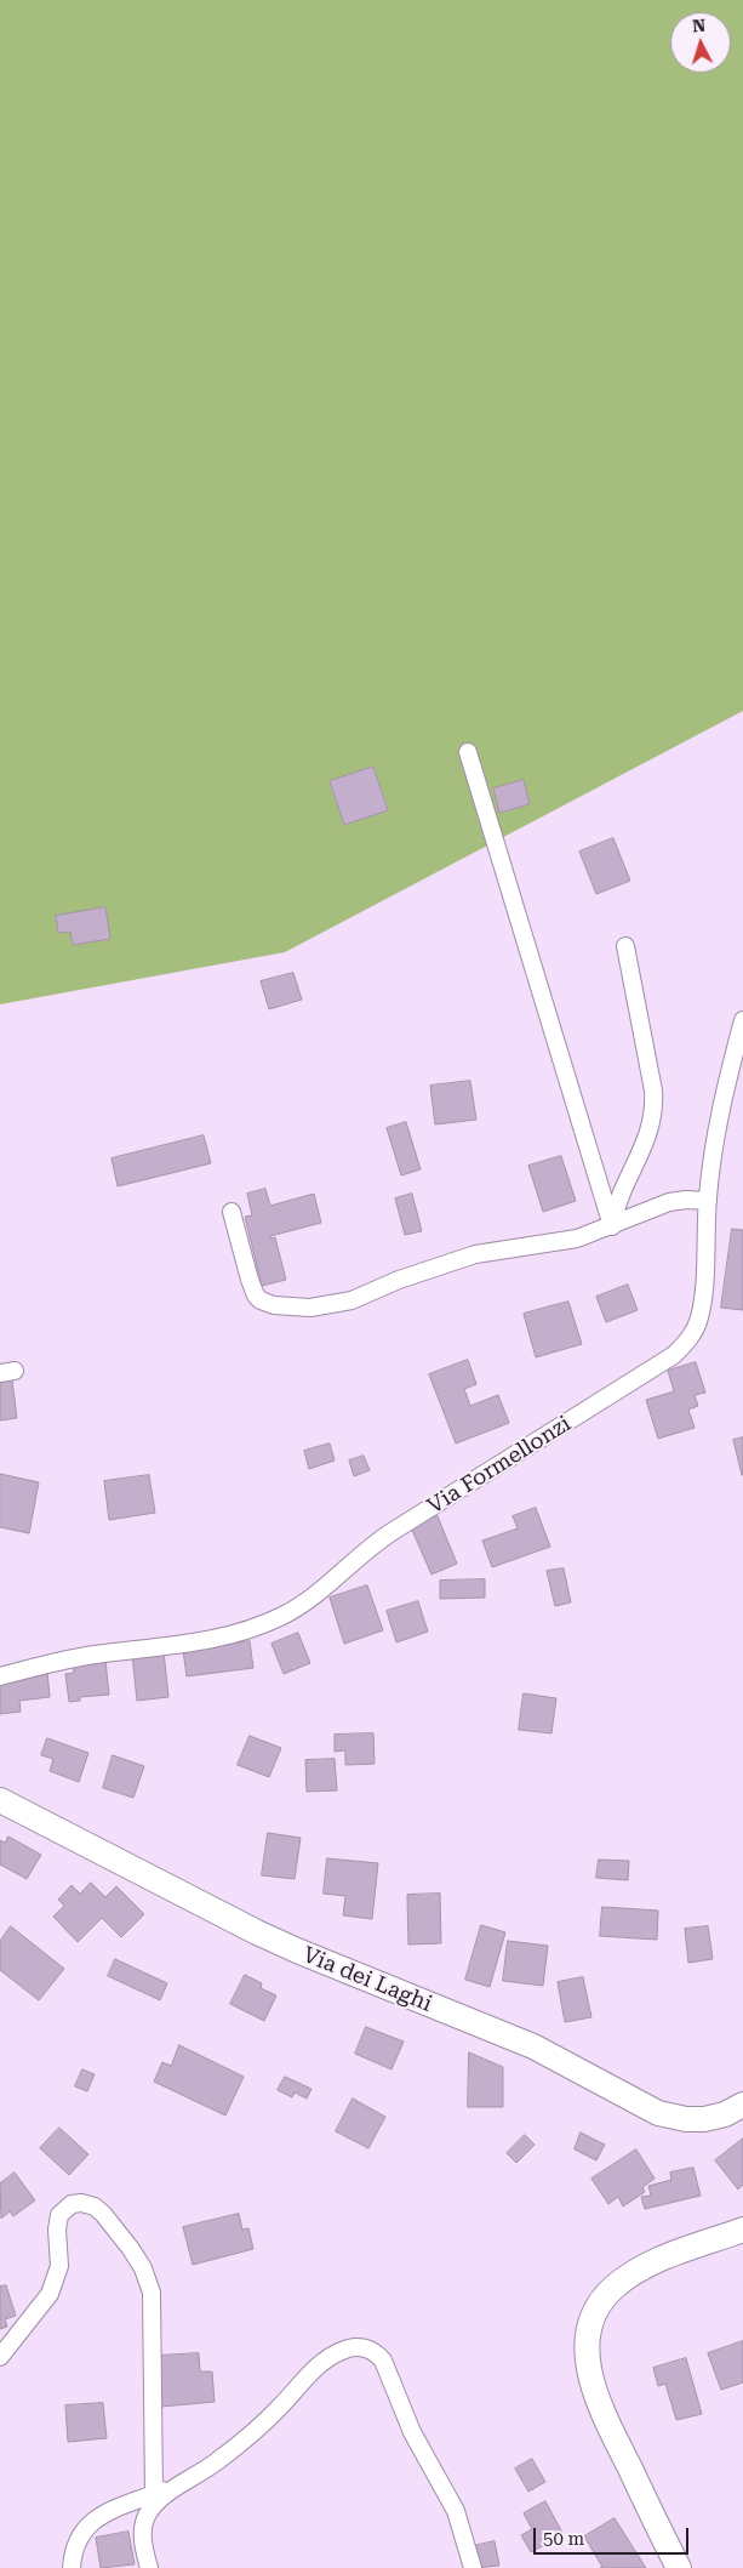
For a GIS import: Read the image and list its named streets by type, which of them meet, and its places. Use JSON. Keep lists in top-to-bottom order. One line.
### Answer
{"streets":{"main road":["Via dei Laghi"],"street":["Via Formellonzi"]},"scale_bar":"50 m","north":"top"}
